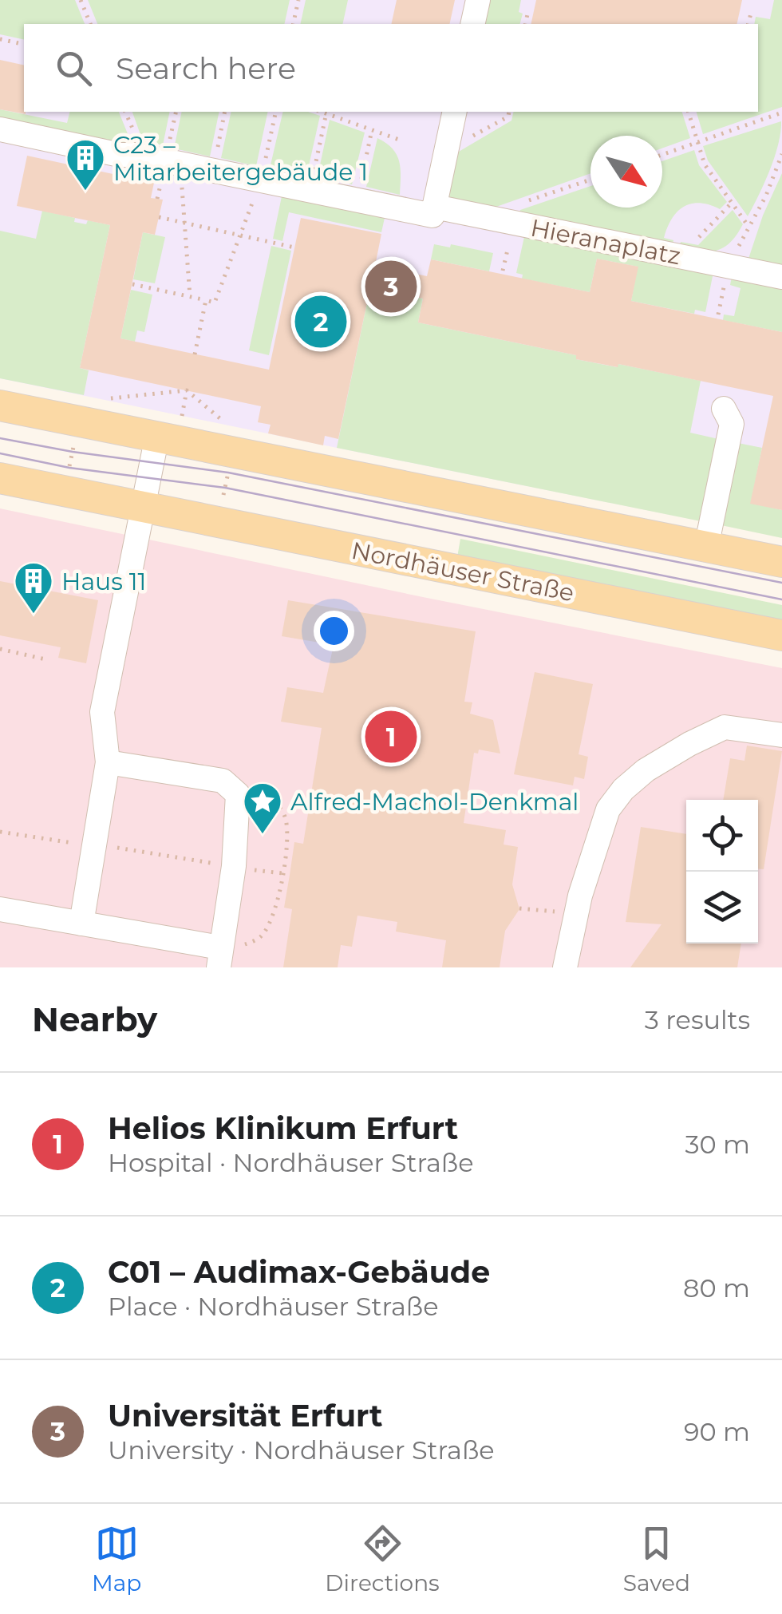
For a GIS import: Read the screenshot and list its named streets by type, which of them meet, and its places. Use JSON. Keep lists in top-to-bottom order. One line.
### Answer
{"streets":{"main road":["Nordhäuser Straße"],"street":["Hieranaplatz"]},"places":{"building":["C23 – Mitarbeitergebäude 1","Haus 11"],"place":["Alfred-Machol-Denkmal"]},"north":"bottom right","page":{"search":"Search here","pins":["3","2","1"],"heading":["Nearby","3 results"],"list":[{"mark":"1","name":"Helios Klinikum Erfurt","note":"Hospital · Nordhäuser Straße","value":"30 m"},{"mark":"2","name":"C01 – Audimax-Gebäude","note":"Place · Nordhäuser Straße","value":"80 m"},{"mark":"3","name":"Universität Erfurt","note":"University · Nordhäuser Straße","value":"90 m"}],"nav":["Map","Directions","Saved"]}}
